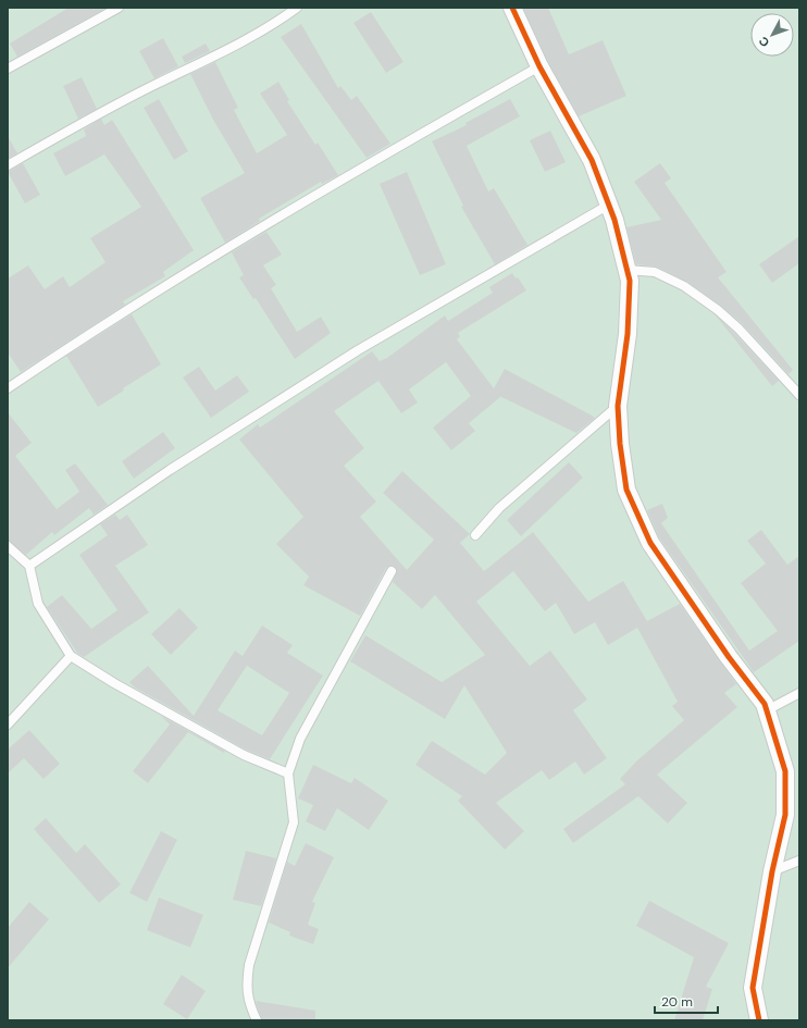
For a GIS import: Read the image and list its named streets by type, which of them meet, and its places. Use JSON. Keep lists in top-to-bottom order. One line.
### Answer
{"scale_bar":"20 m","north":"bottom left"}
